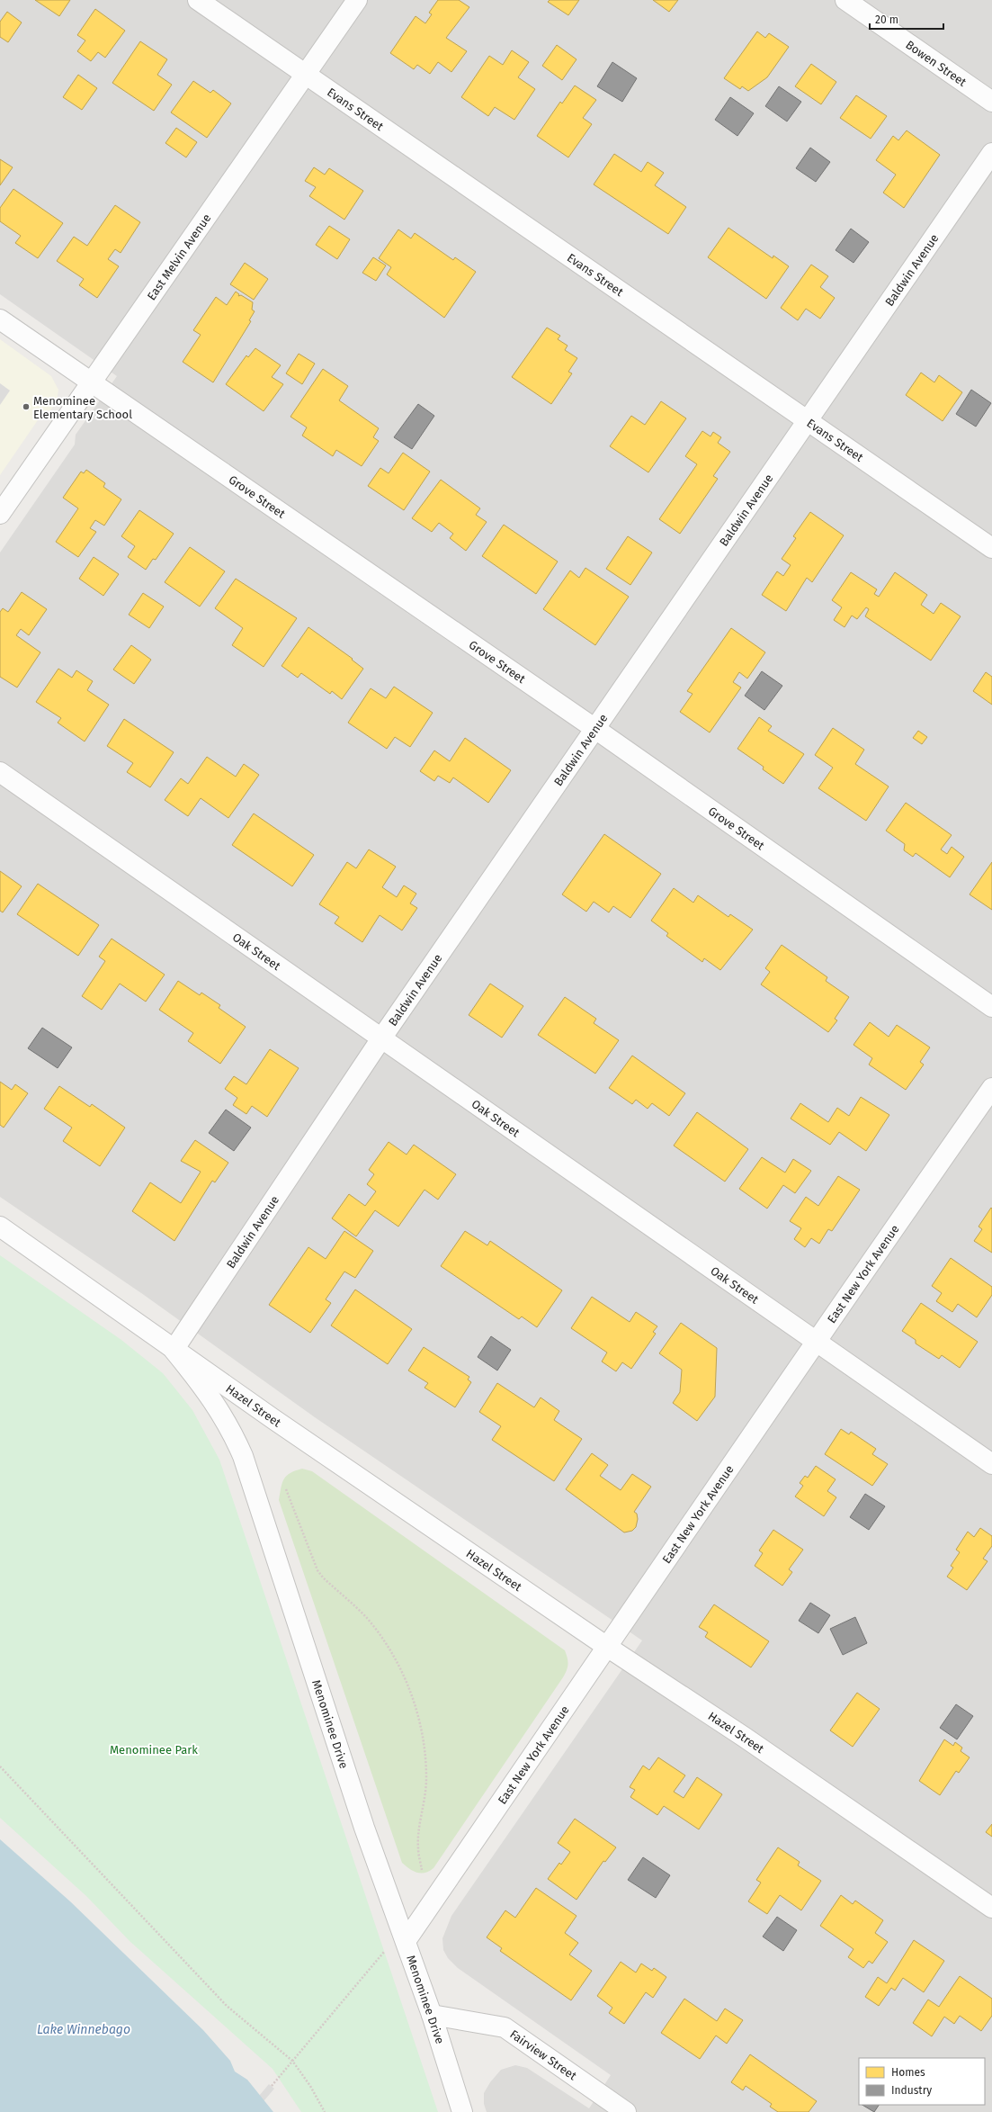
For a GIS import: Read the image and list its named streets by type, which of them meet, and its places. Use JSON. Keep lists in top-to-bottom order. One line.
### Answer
{"streets":{"street":["Bowen Street","Evans Street","East Melvin Avenue","Baldwin Avenue","Grove Street","Oak Street","East New York Avenue","Hazel Street","Menominee Drive","Fairview Street"]},"crossings":[["Evans Street","East Melvin Avenue"],["Evans Street","Baldwin Avenue"],["East Melvin Avenue","Grove Street"],["Baldwin Avenue","Grove Street"],["Baldwin Avenue","Oak Street"],["Baldwin Avenue","Hazel Street"],["Baldwin Avenue","Menominee Drive"],["Oak Street","East New York Avenue"],["East New York Avenue","Hazel Street"],["East New York Avenue","Menominee Drive"],["Hazel Street","Menominee Drive"],["Menominee Drive","Fairview Street"]],"water":["Lake Winnebago"],"parks":["Menominee Park"],"places":["Menominee Elementary School"],"legend":["Homes","Industry"],"scale_bar":"20 m"}
